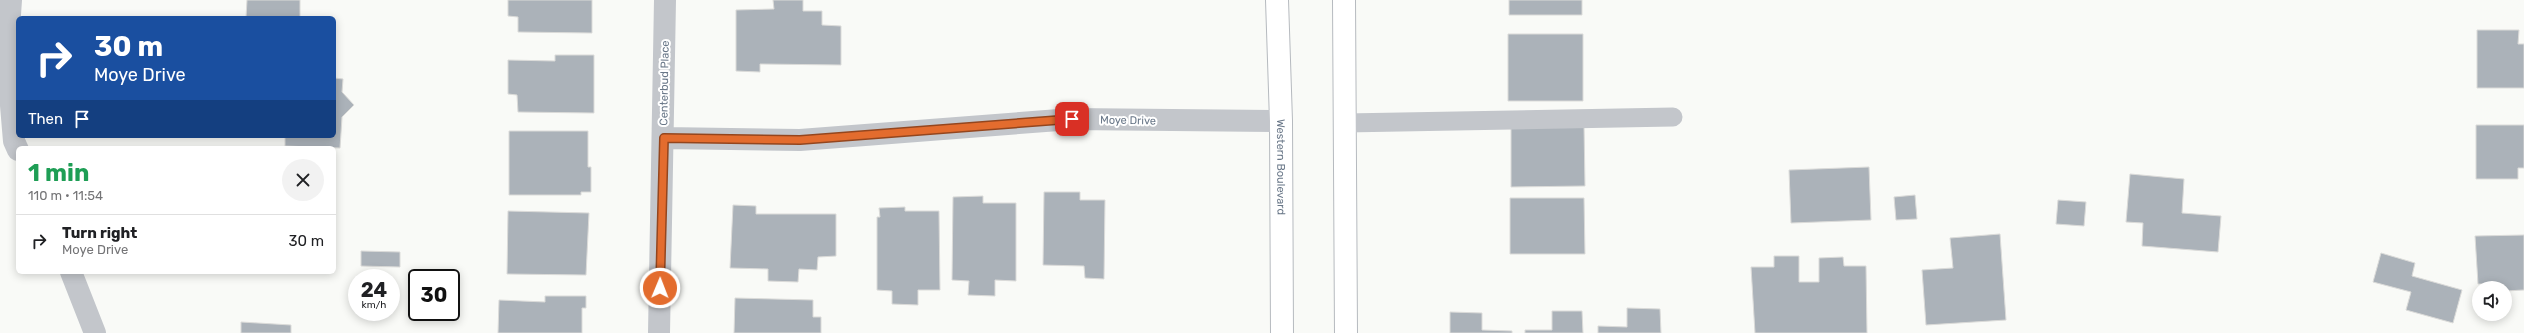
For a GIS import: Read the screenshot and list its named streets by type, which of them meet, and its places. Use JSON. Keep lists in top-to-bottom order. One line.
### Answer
{"streets":{"main road":["Western Boulevard"],"street":["Centerbud Place","Moye Drive"]},"crossings":[["Centerbud Place","Moye Drive"],["Moye Drive","Western Boulevard"]],"page":{"turn":["30 m","Moye Drive"],"then":"Then","heading":["1 min","110 m · 11:54"],"list":[{"name":"Turn right","note":"Moye Drive","value":"30 m"}],"speed":"24 km/h","limit":"30"}}
